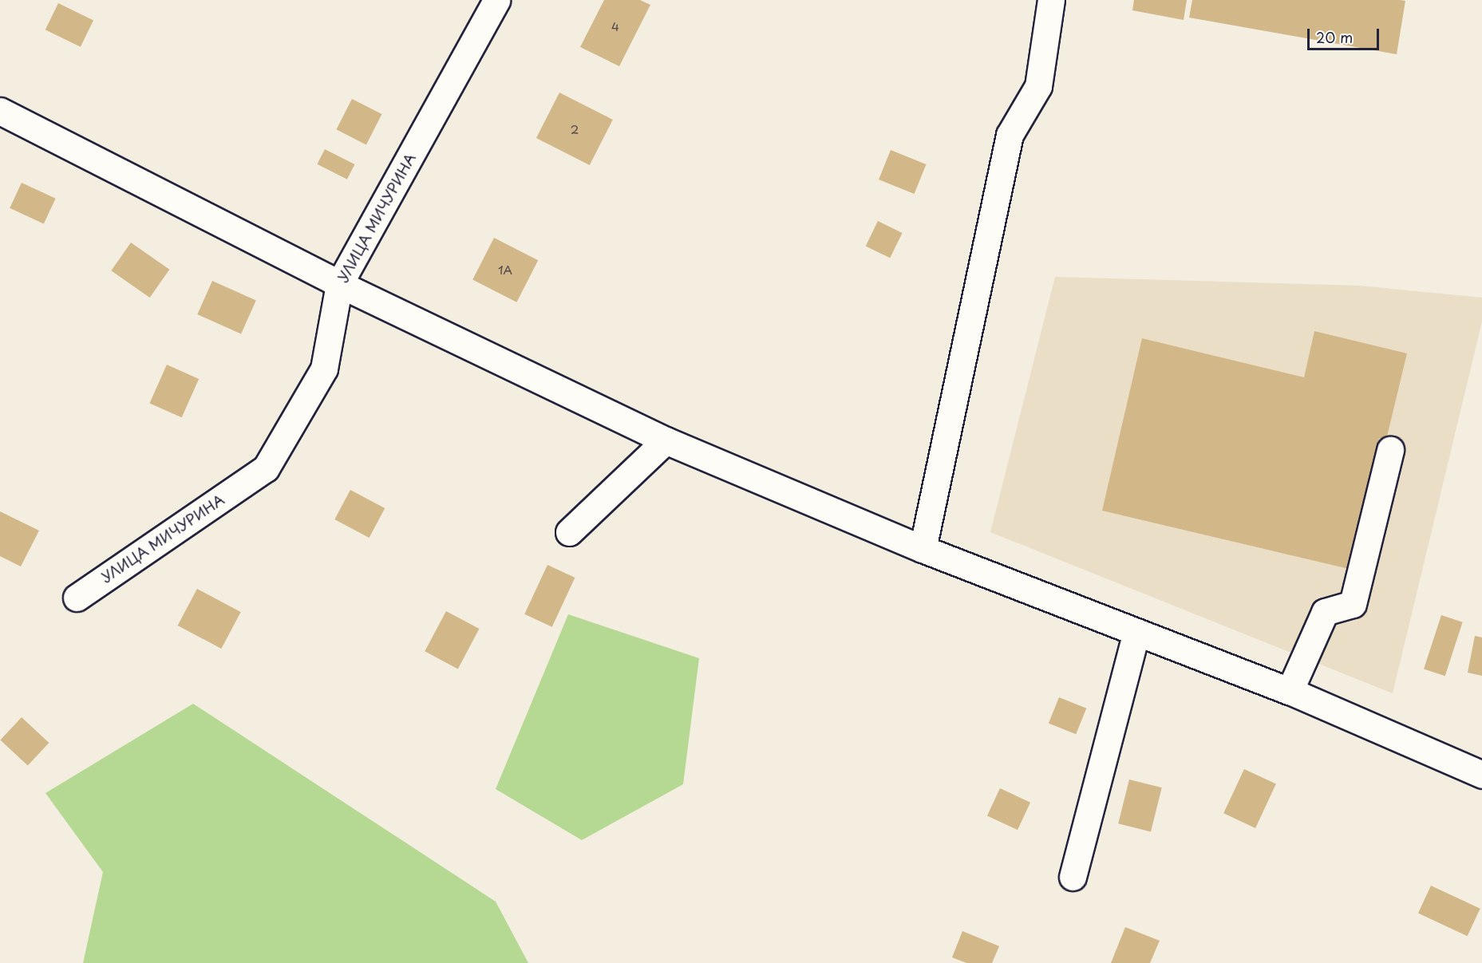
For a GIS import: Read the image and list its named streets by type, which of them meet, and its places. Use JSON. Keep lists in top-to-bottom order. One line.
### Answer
{"streets":{"street":["УЛИЦА МИЧУРИНА"]},"house_numbers":["4","2","1А"],"scale_bar":"20 m"}
